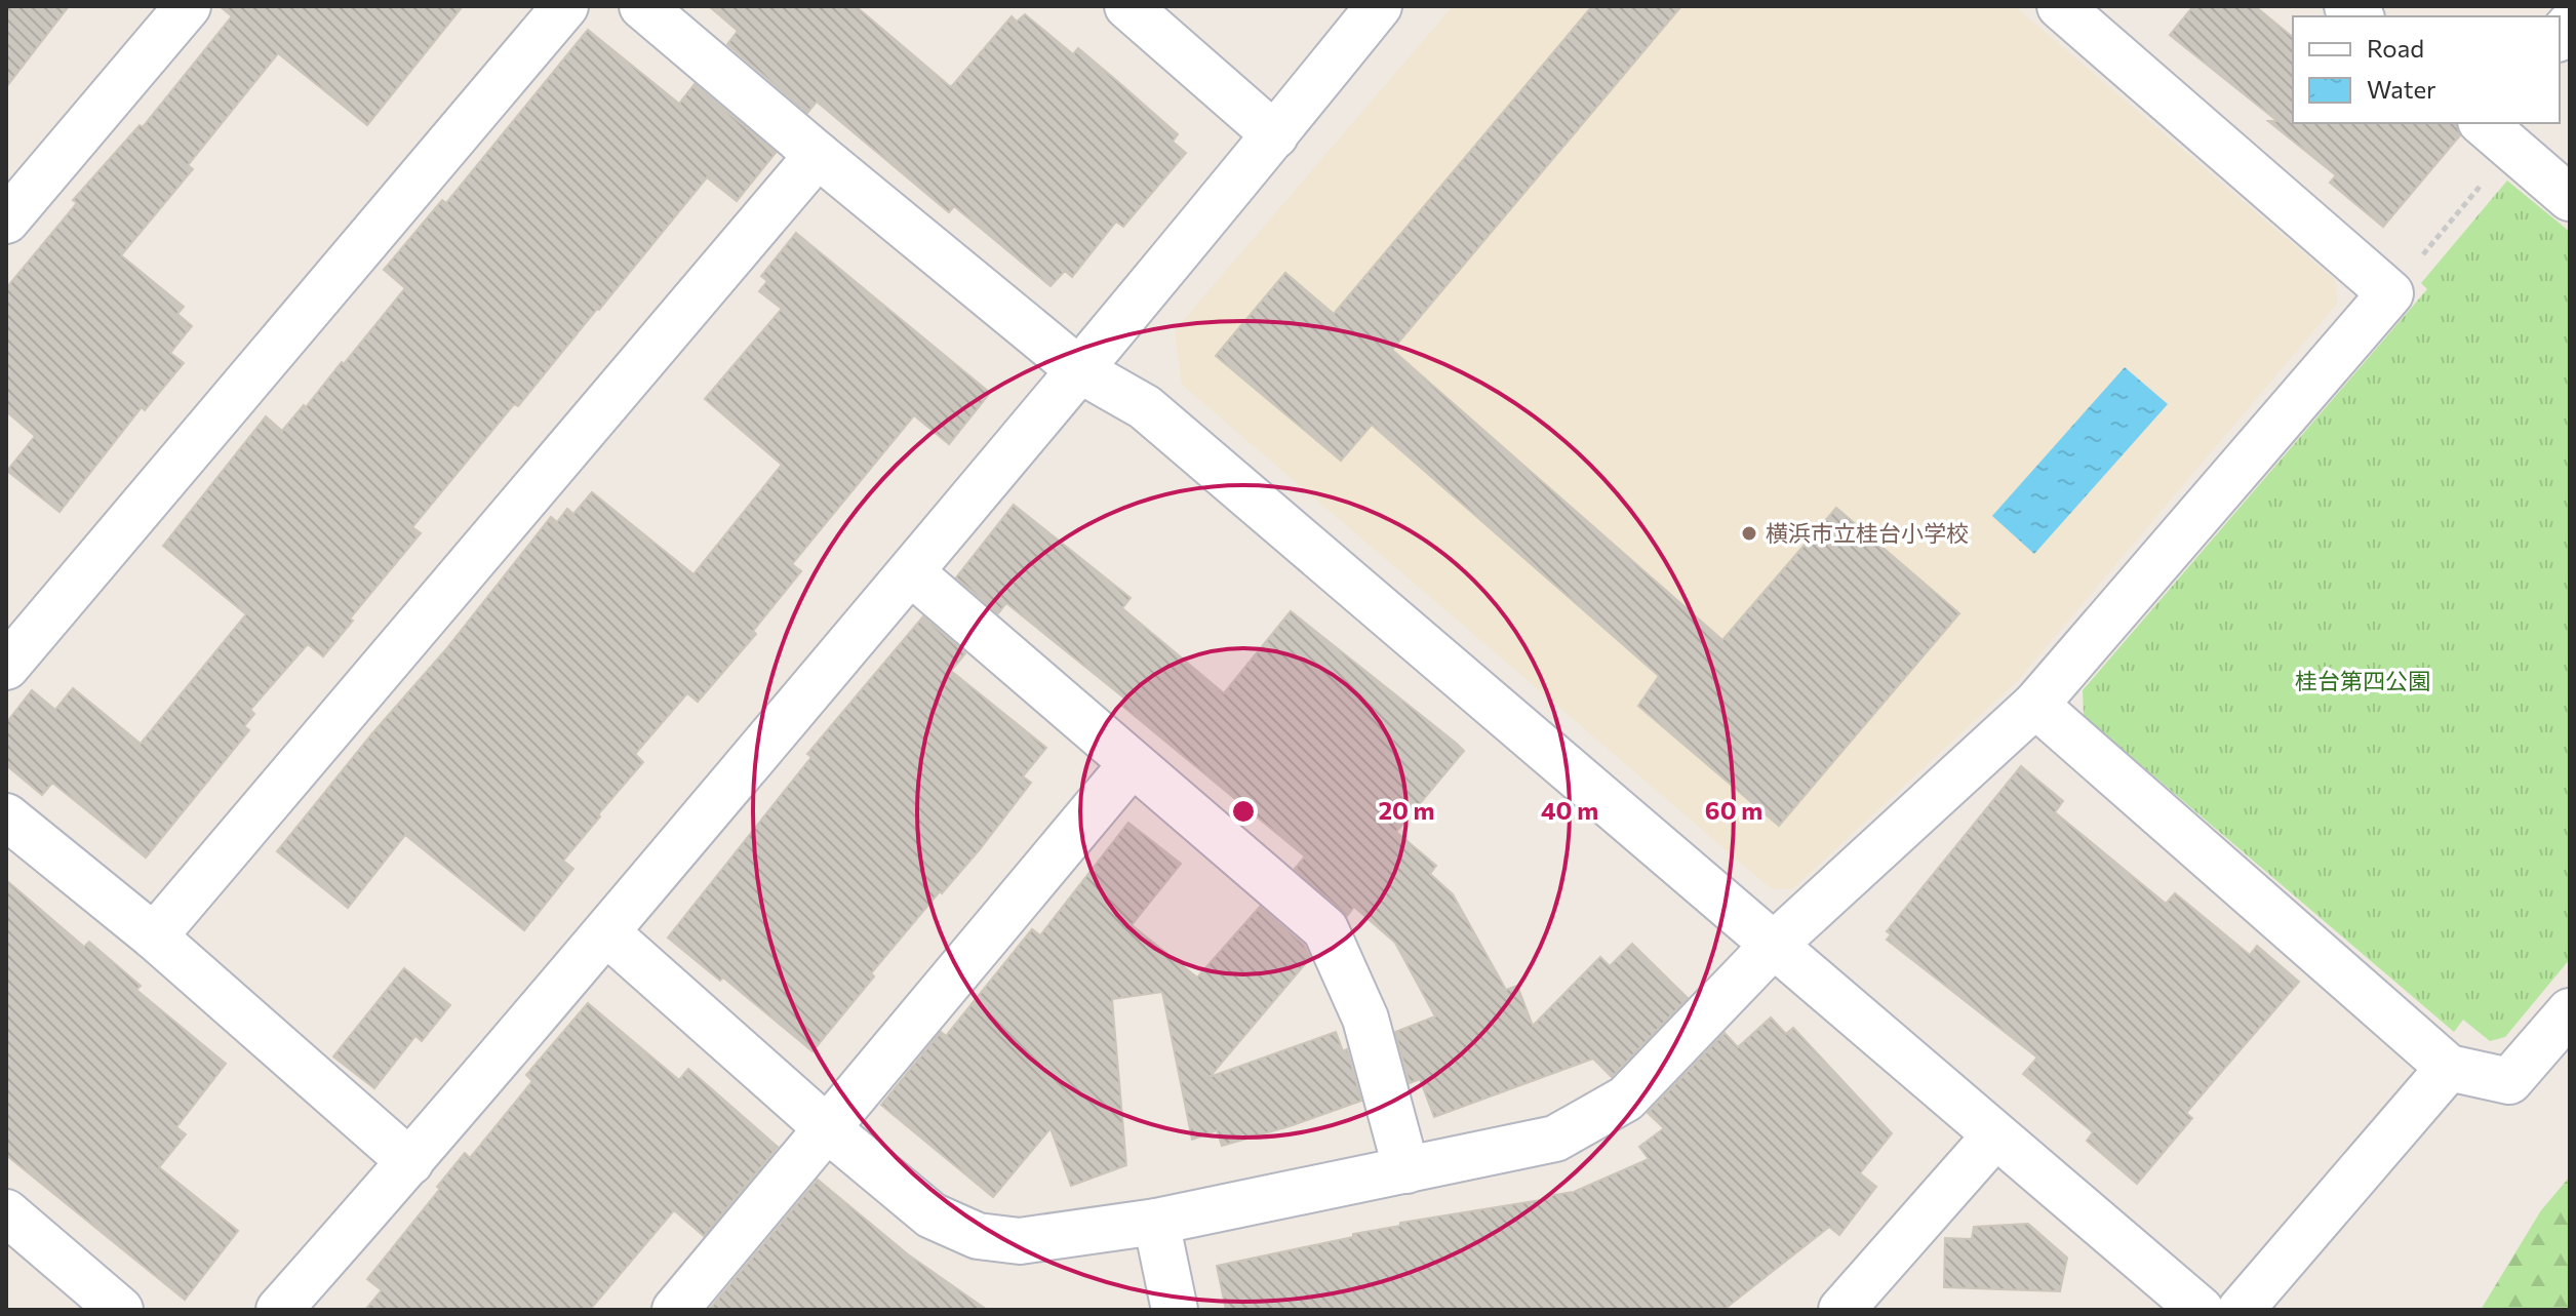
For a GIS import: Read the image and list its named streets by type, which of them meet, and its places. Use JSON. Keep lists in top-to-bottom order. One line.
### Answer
{"parks":["桂台第四公園"],"places":["横浜市立桂台小学校"],"legend":["Road","Water"],"rings":["20 m","40 m","60 m"]}
